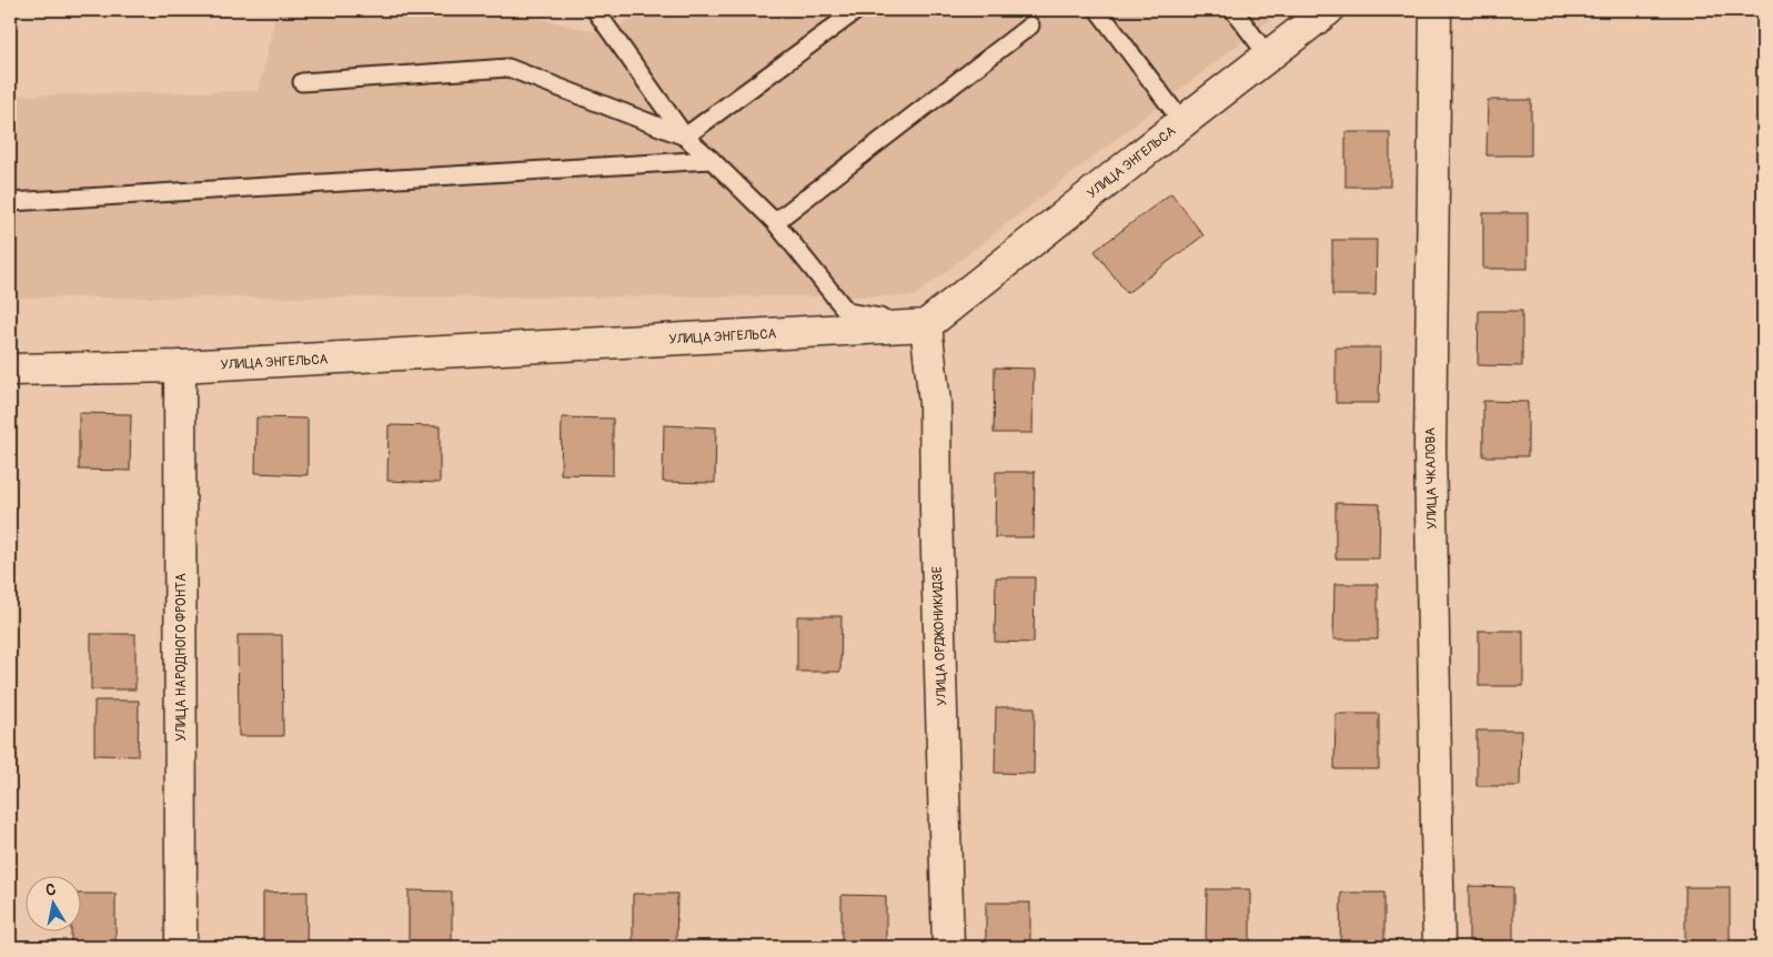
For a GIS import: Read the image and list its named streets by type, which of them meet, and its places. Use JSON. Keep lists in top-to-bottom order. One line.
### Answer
{"streets":{"street":["УЛИЦА ЭНГЕЛЬСА","УЛИЦА ЧКАЛОВА","УЛИЦА ОРДЖОНИКИДЗЕ","УЛИЦА НАРОДНОГО ФРОНТА"]},"crossings":[["УЛИЦА ЭНГЕЛЬСА","УЛИЦА ОРДЖОНИКИДЗЕ"],["УЛИЦА ЭНГЕЛЬСА","УЛИЦА НАРОДНОГО ФРОНТА"]],"north":"top"}
